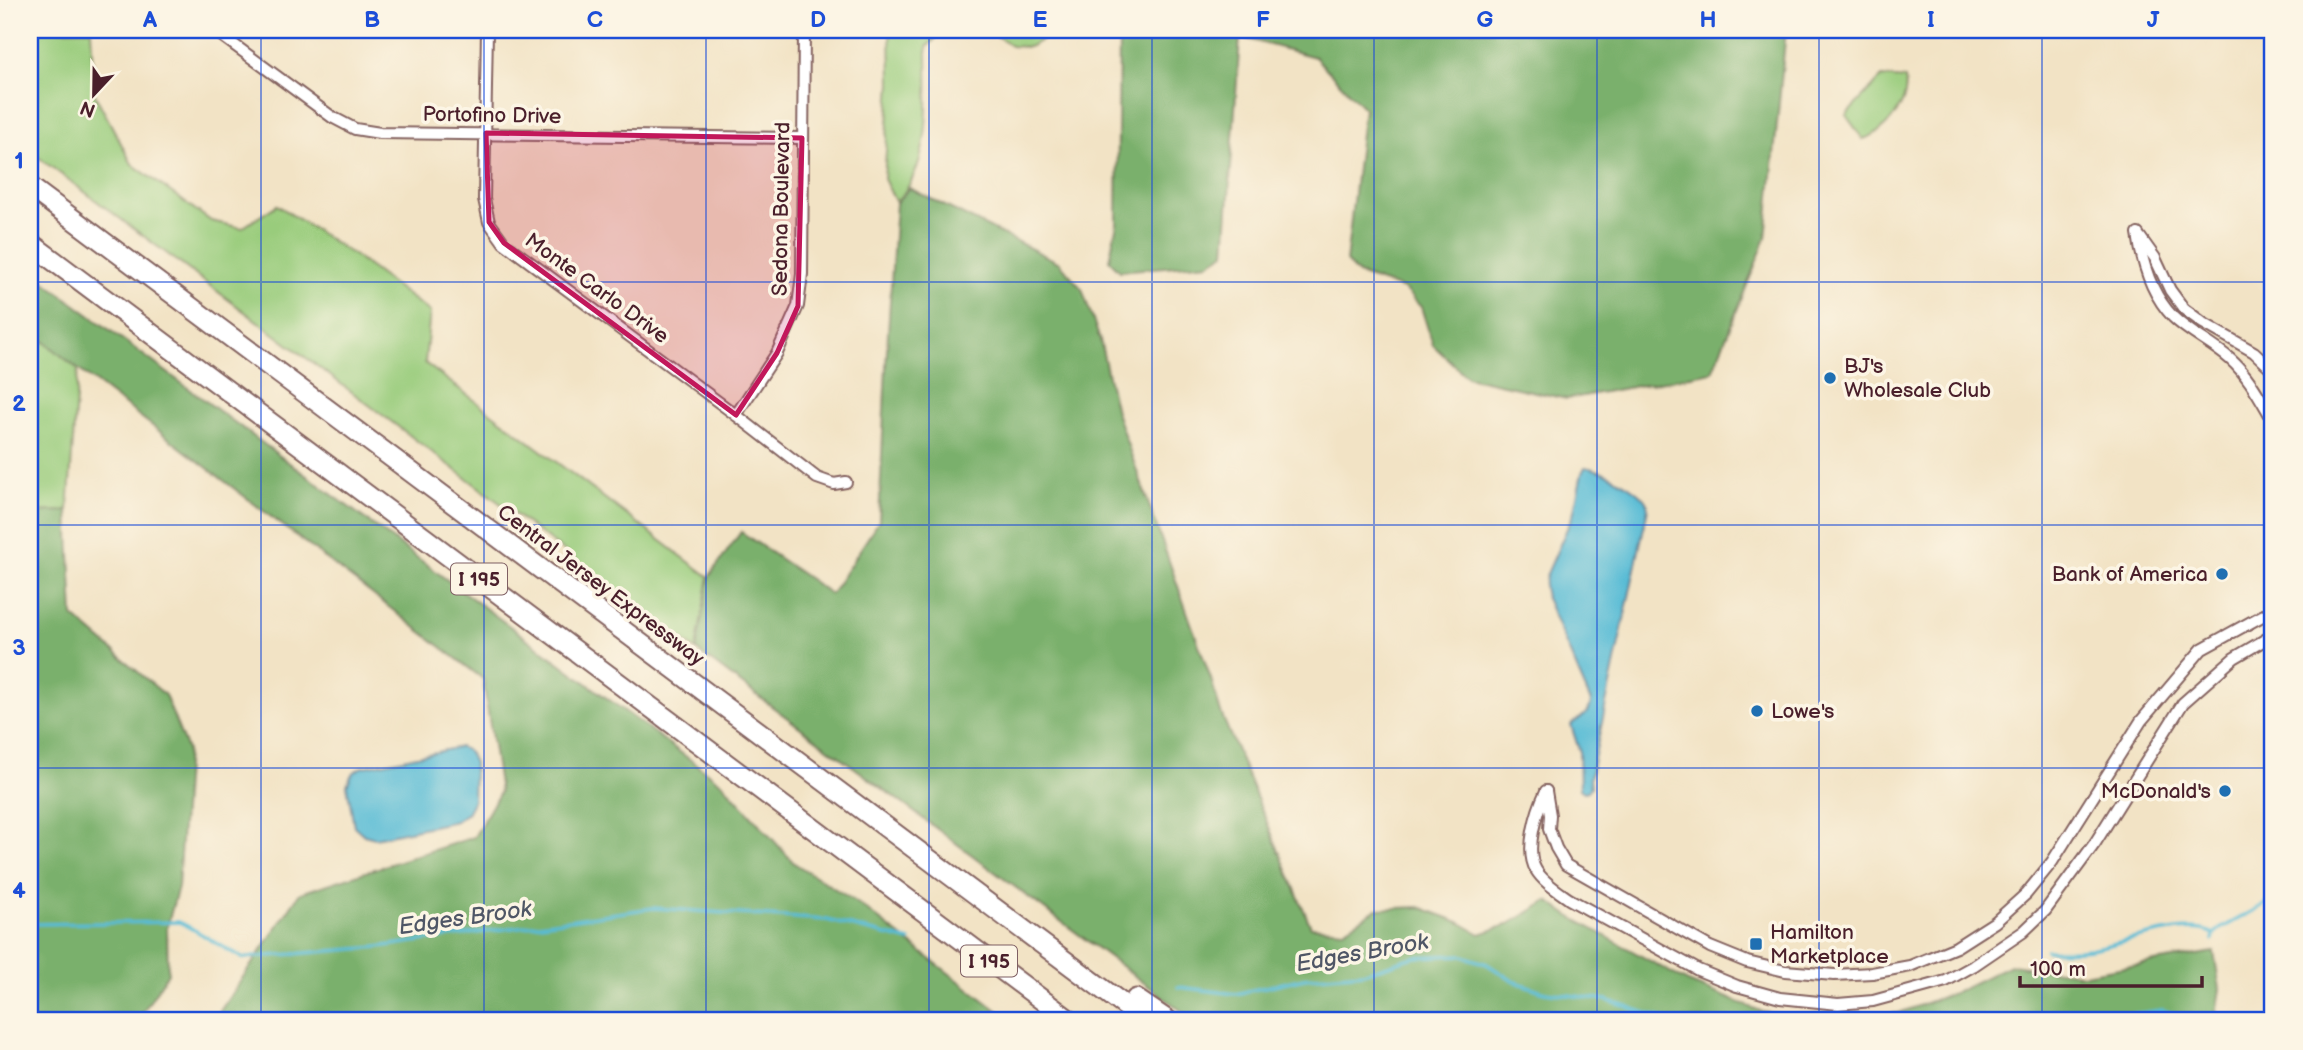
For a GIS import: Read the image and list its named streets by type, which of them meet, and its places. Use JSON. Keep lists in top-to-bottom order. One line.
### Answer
{"streets":{"highway":["I 195","Central Jersey Expressway"],"street":["Portofino Drive","Sedona Boulevard","Monte Carlo Drive"]},"crossings":[["Portofino Drive","Sedona Boulevard"],["Portofino Drive","Monte Carlo Drive"],["Sedona Boulevard","Monte Carlo Drive"]],"water":["Edges Brook"],"places":{"other":["BJ's Wholesale Club","Bank of America","Lowe's","McDonald's"],"transit":["Hamilton Marketplace"]},"scale_bar":"100 m","north":"bottom","grid":{"columns":["A","B","C","D","E","F","G","H","I","J"],"rows":["1","2","3","4"]}}
